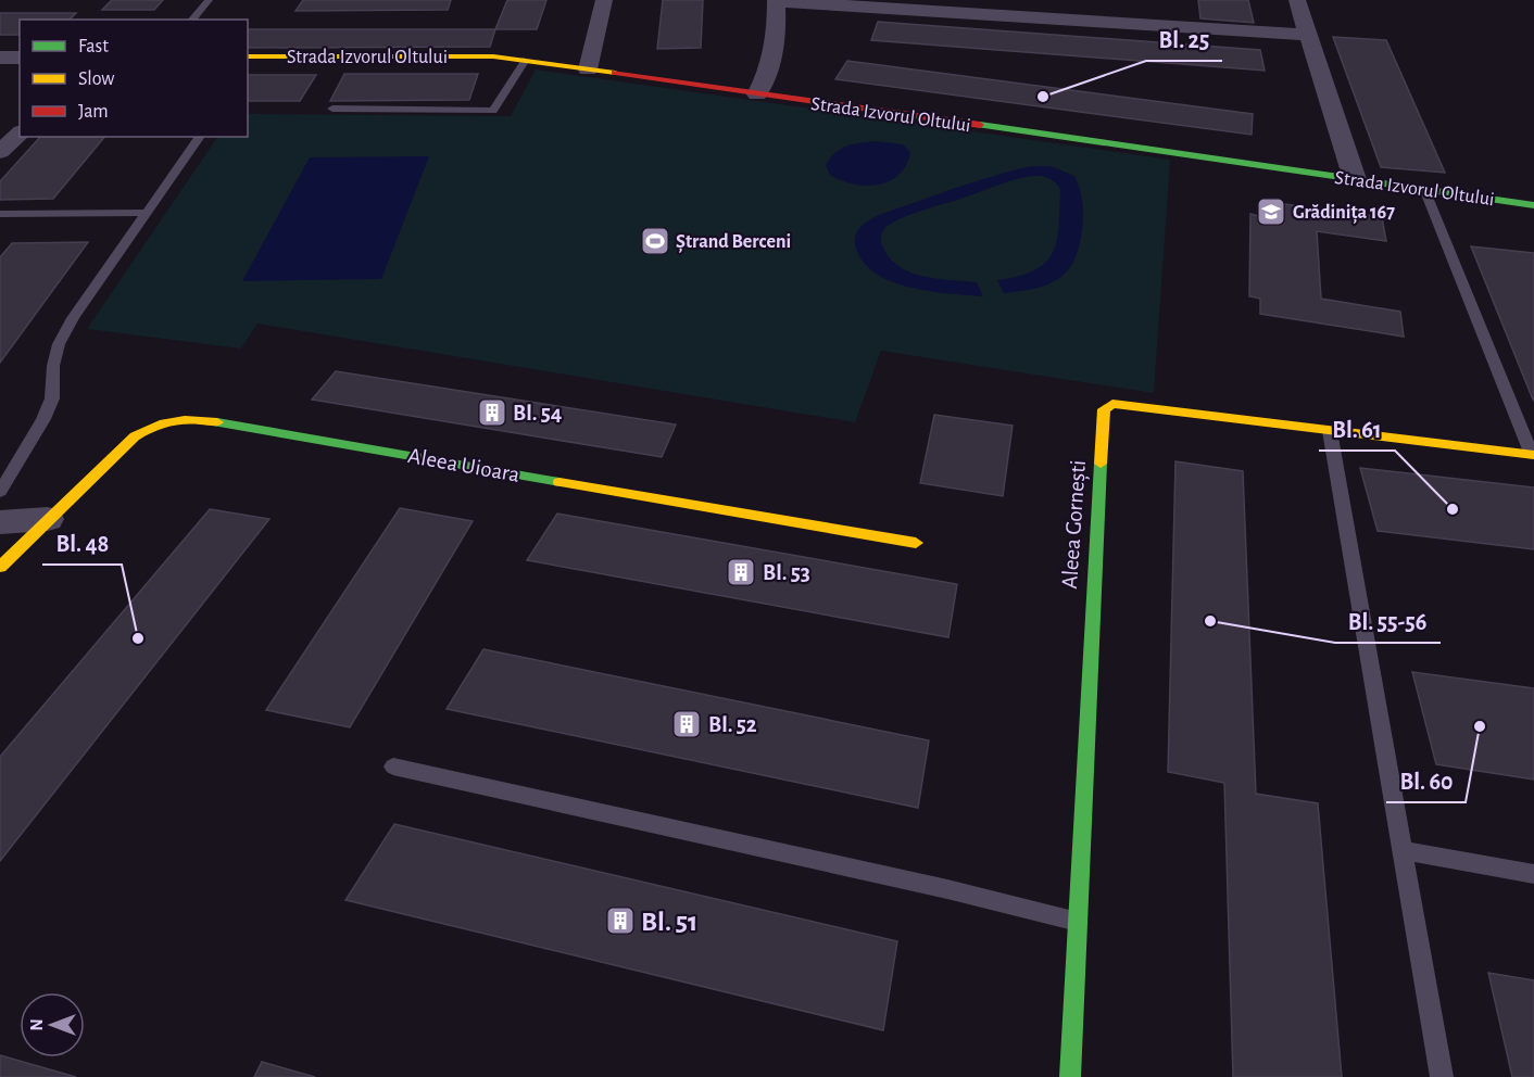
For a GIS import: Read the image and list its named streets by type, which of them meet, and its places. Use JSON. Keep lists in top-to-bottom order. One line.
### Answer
{"streets":{"street":["Strada Izvorul Oltului","Aleea Uioara","Aleea Gornești"]},"places":{"other":["Bl. 25","Bl. 61","Bl. 55-56","Bl. 48","Bl. 60"],"school or university":["Grădinița 167"],"sports":["Ștrand Berceni"],"building":["Bl. 54","Bl. 53","Bl. 52","Bl. 51"]},"legend":["Fast","Slow","Jam"],"north":"left"}
